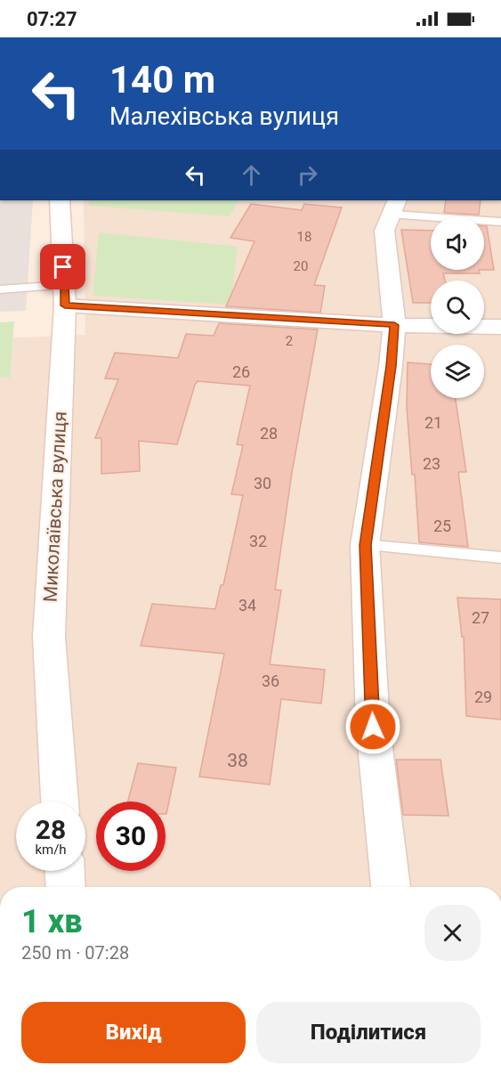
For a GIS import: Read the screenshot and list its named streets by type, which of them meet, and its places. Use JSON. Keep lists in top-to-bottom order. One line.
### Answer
{"streets":{"street":["Миколаївська вулиця"]},"house_numbers":["18","20","2","26","21","28","23","30","25","32","34","27","36","29","38"],"page":{"status":"07:27","turn":["140 m","Малехівська вулиця"],"speed":"28 km/h","limit":"30","heading":["1 хв","250 m · 07:28"],"buttons":["Вихід","Поділитися"]}}
